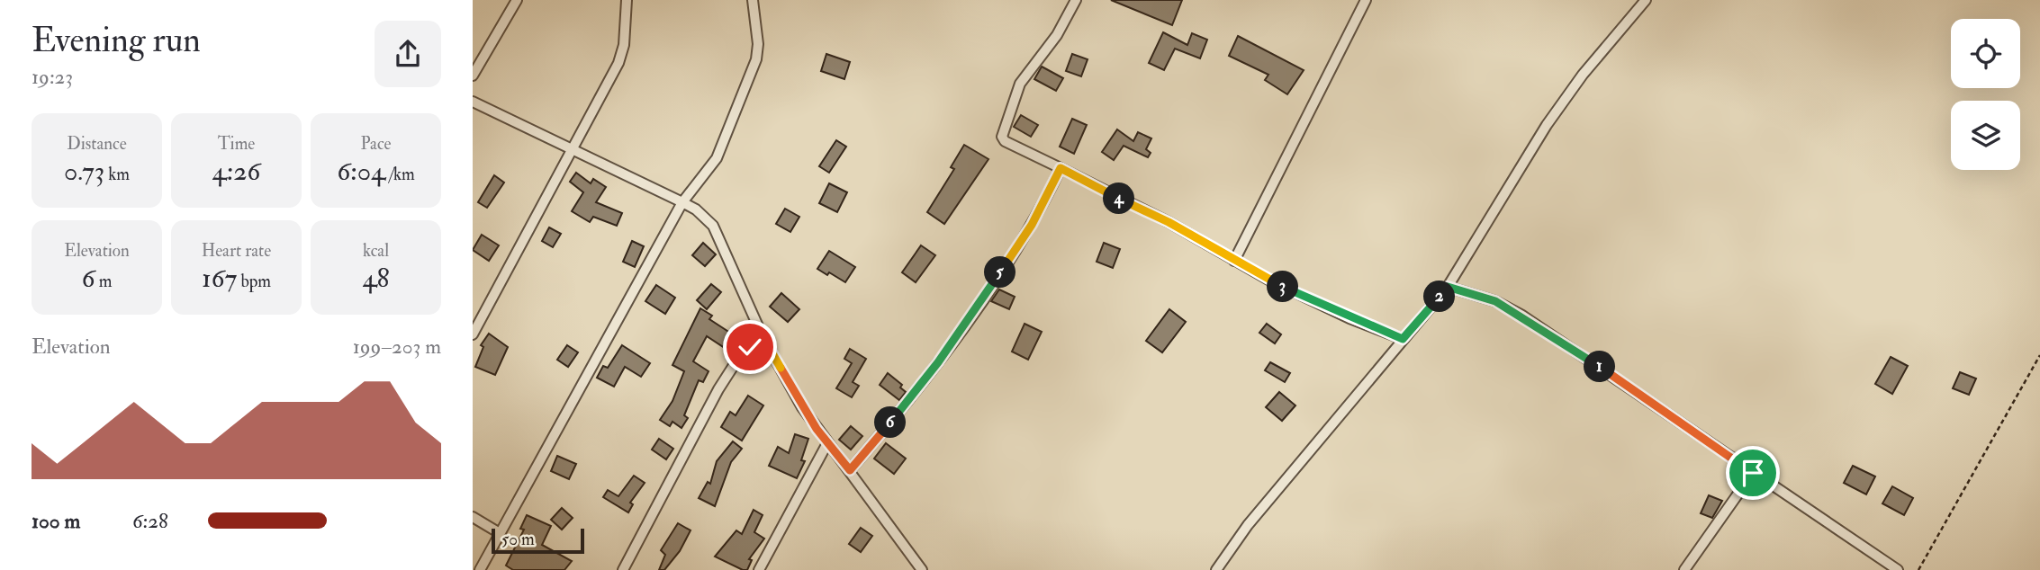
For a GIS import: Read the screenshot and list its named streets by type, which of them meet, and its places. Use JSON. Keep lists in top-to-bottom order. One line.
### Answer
{"scale_bar":"50 m","page":{"heading":["Evening run","19:23"],"stats":[["Distance","0.73 km"],["Time","4:26"],["Pace","6:04 /km"],["Elevation","6 m"],["Heart rate","167 bpm"],["kcal","48"]],"pins":["4","5","3","2","1","6"],"chart":["Elevation","199–203 m"],"list":[{"name":"100 m","note":"6:28"}],"scale":"50 m"}}
